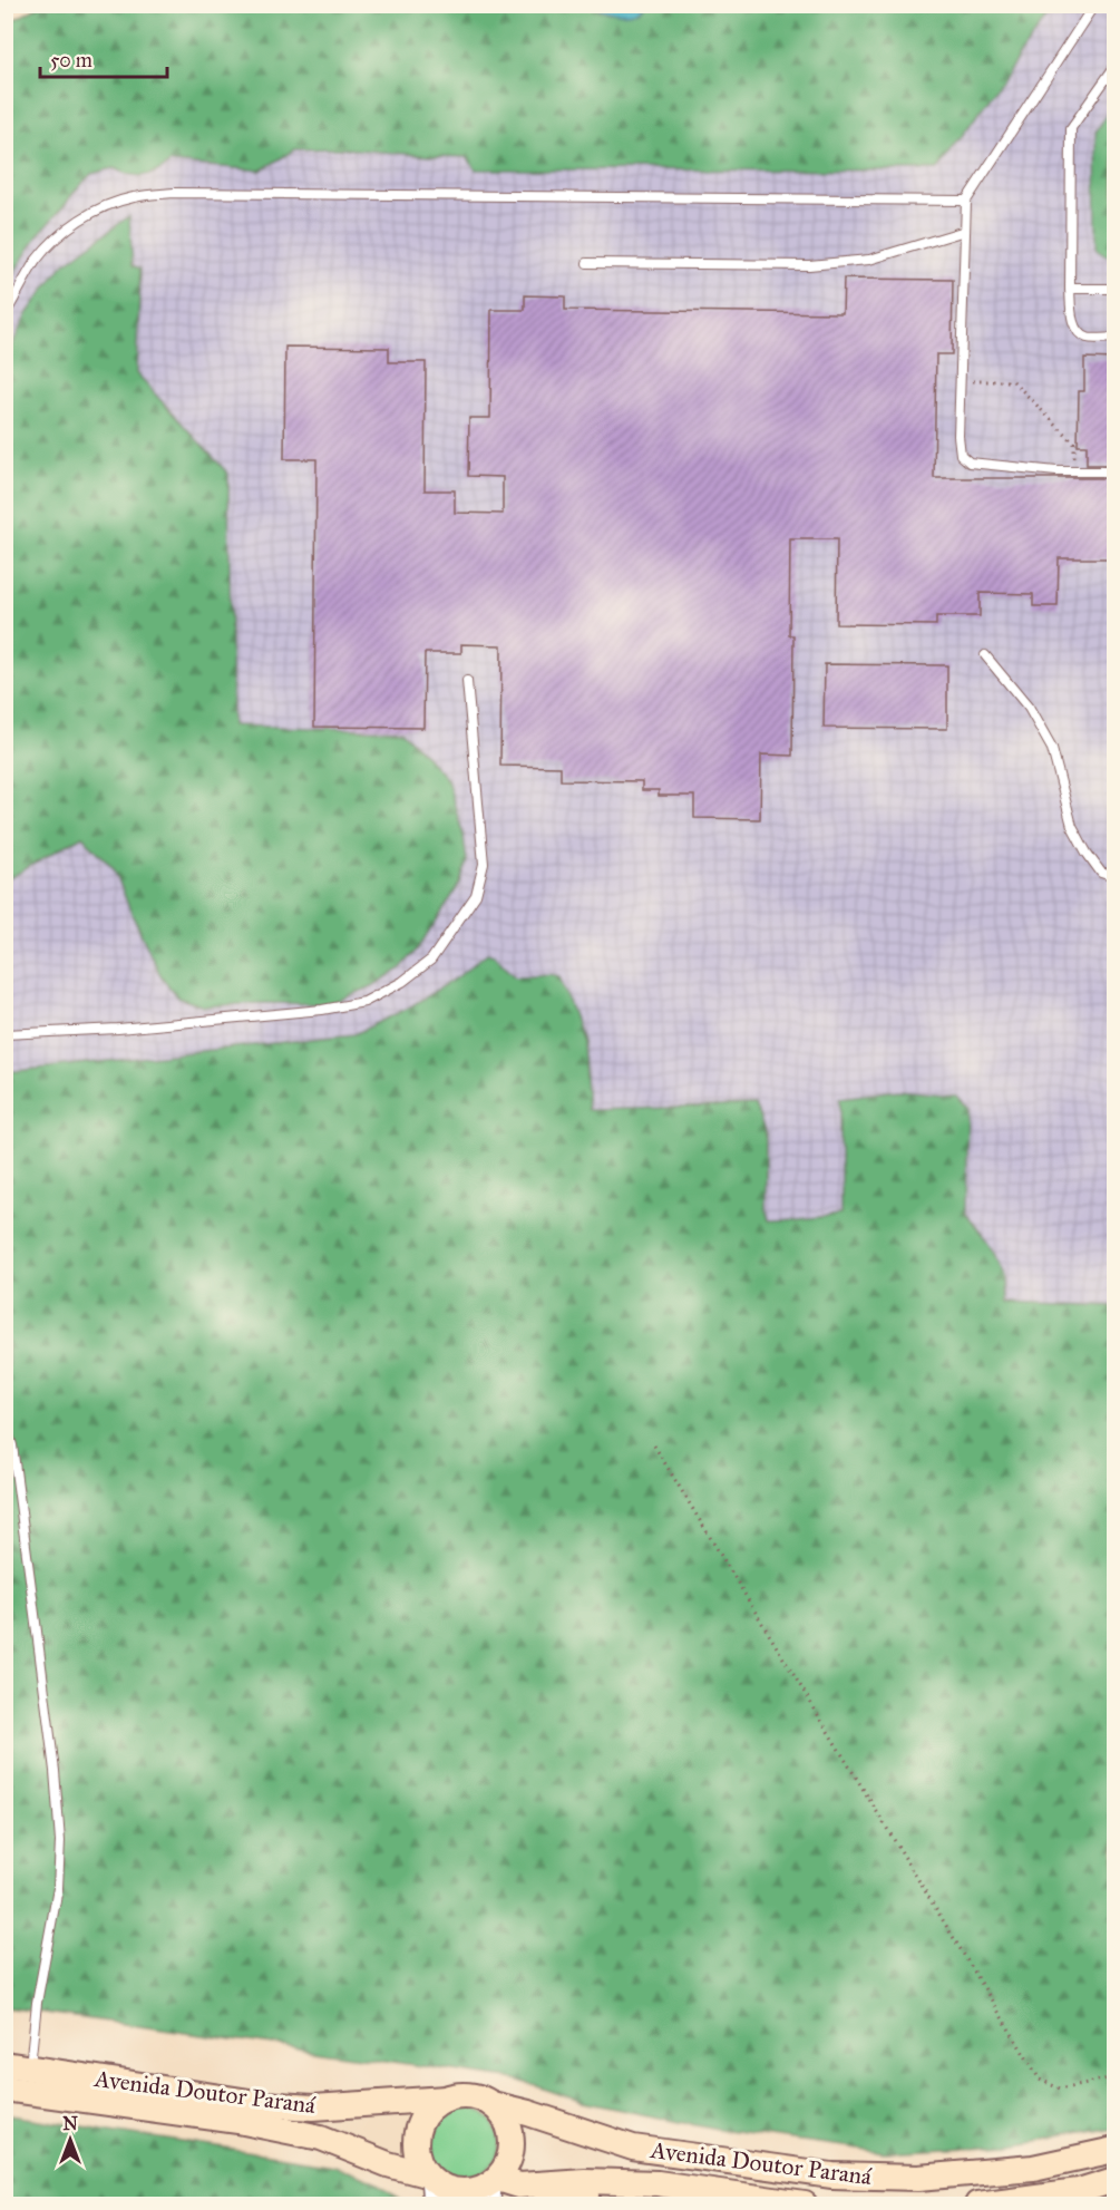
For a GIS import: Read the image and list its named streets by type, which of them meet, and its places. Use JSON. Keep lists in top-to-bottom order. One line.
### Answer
{"streets":{"main road":["Avenida Doutor Paraná"]},"scale_bar":"50 m","north":"top"}
